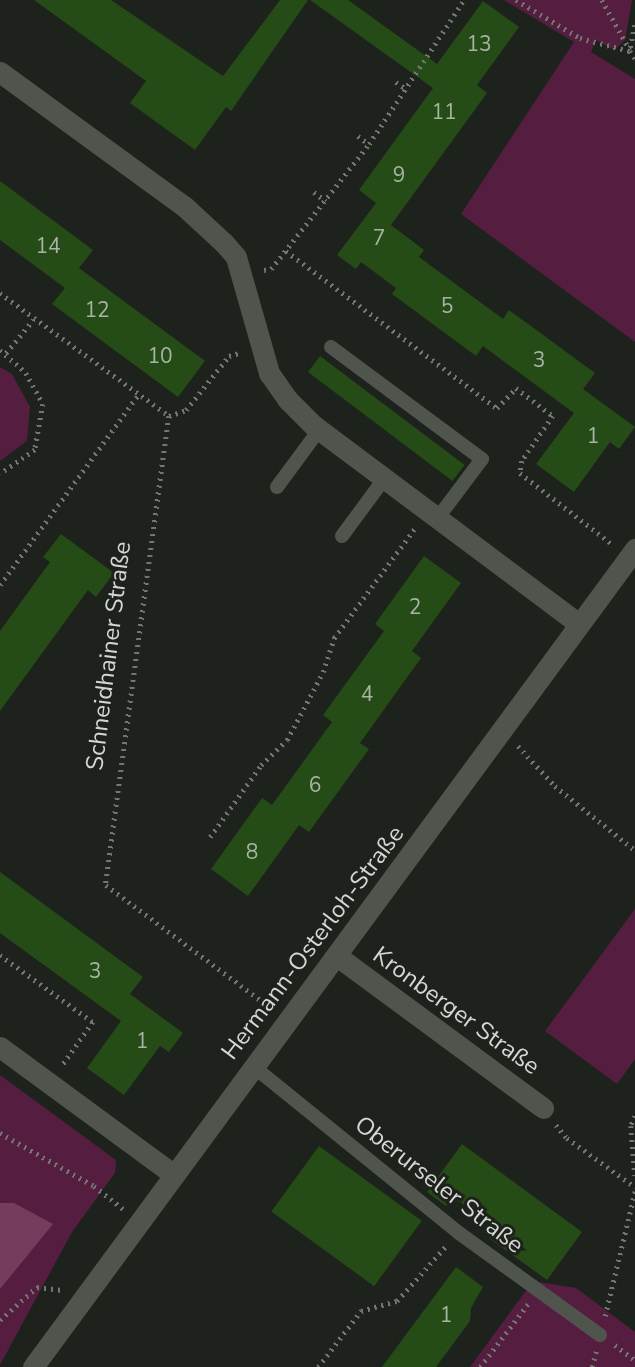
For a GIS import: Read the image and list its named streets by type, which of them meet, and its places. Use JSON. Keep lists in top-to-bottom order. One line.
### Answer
{"streets":{"street":["Hermann-Osterloh-Straße","Kronberger Straße"],"lane":["Oberurseler Straße"],"path":["Schneidhainer Straße"]},"crossings":[["Schneidhainer Straße","Hermann-Osterloh-Straße"],["Hermann-Osterloh-Straße","Kronberger Straße"],["Hermann-Osterloh-Straße","Oberurseler Straße"]],"house_numbers":["13","11","9","7","14","5","12","10","3","1","2","4","6","8","3","1","1"]}
